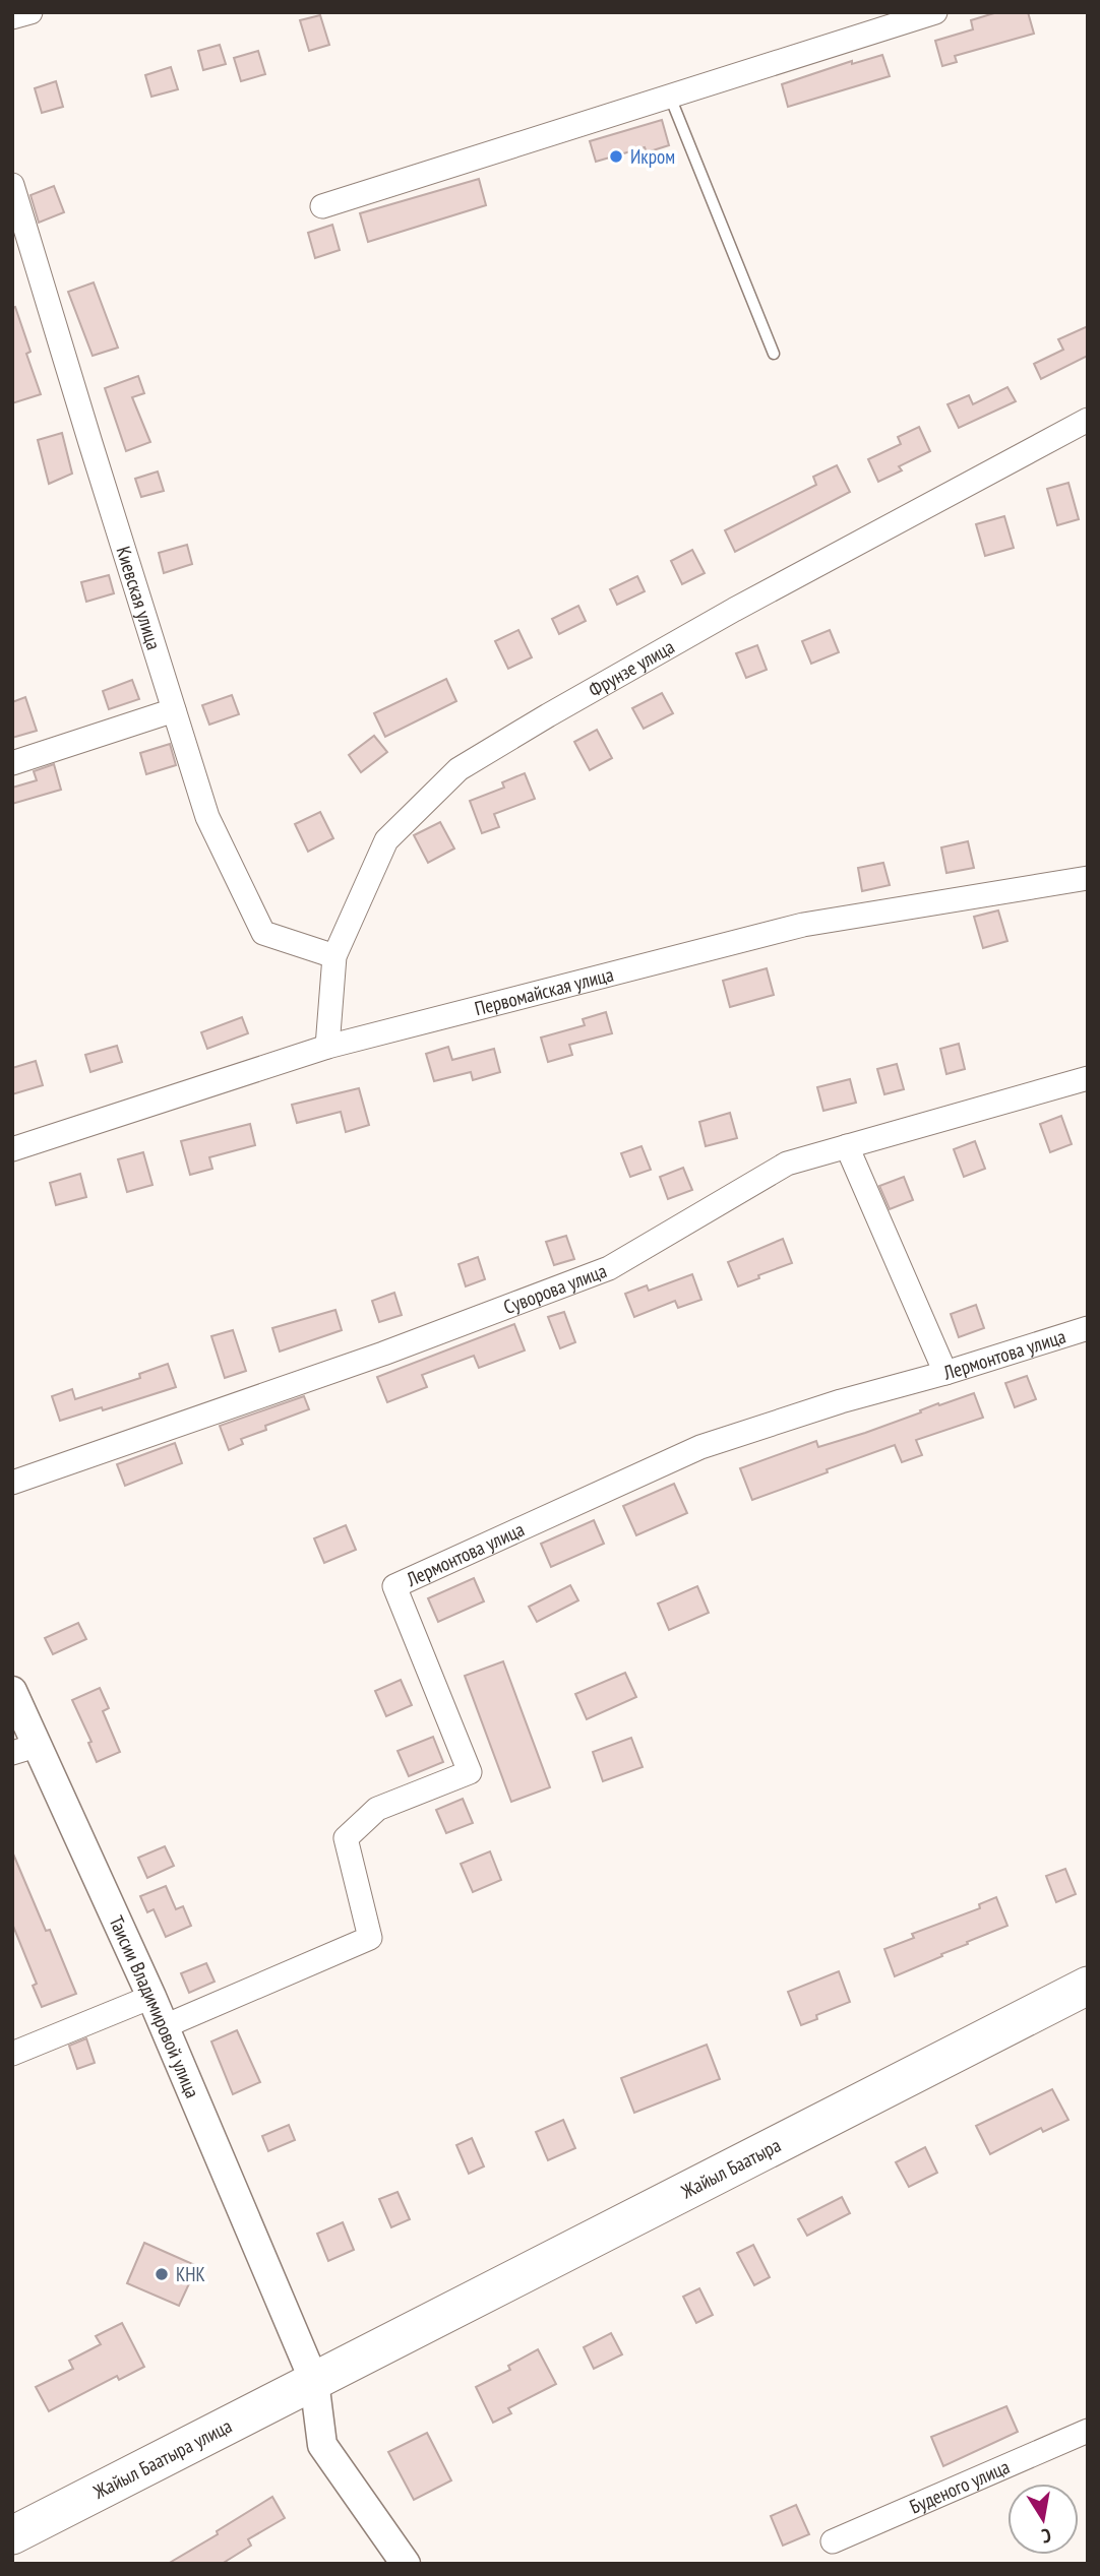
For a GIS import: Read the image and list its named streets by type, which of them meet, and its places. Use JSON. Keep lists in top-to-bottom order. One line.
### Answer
{"streets":{"highway":["Жайыл Баатыра","Жайыл Баатыра улица"],"street":["Киевская улица","Фрунзе улица","Первомайская улица","Суворова улица","Лермонтова улица","Таисии Владимировой улица","Буденого улица"]},"crossings":[["Киевская улица","Фрунзе улица"],["Фрунзе улица","Первомайская улица"],["Лермонтова улица","Таисии Владимировой улица"],["Таисии Владимировой улица","Жайыл Баатыра"],["Таисии Владимировой улица","Жайыл Баатыра улица"],["Жайыл Баатыра","Жайыл Баатыра улица"]],"places":["Икром","КНК"],"north":"bottom"}
